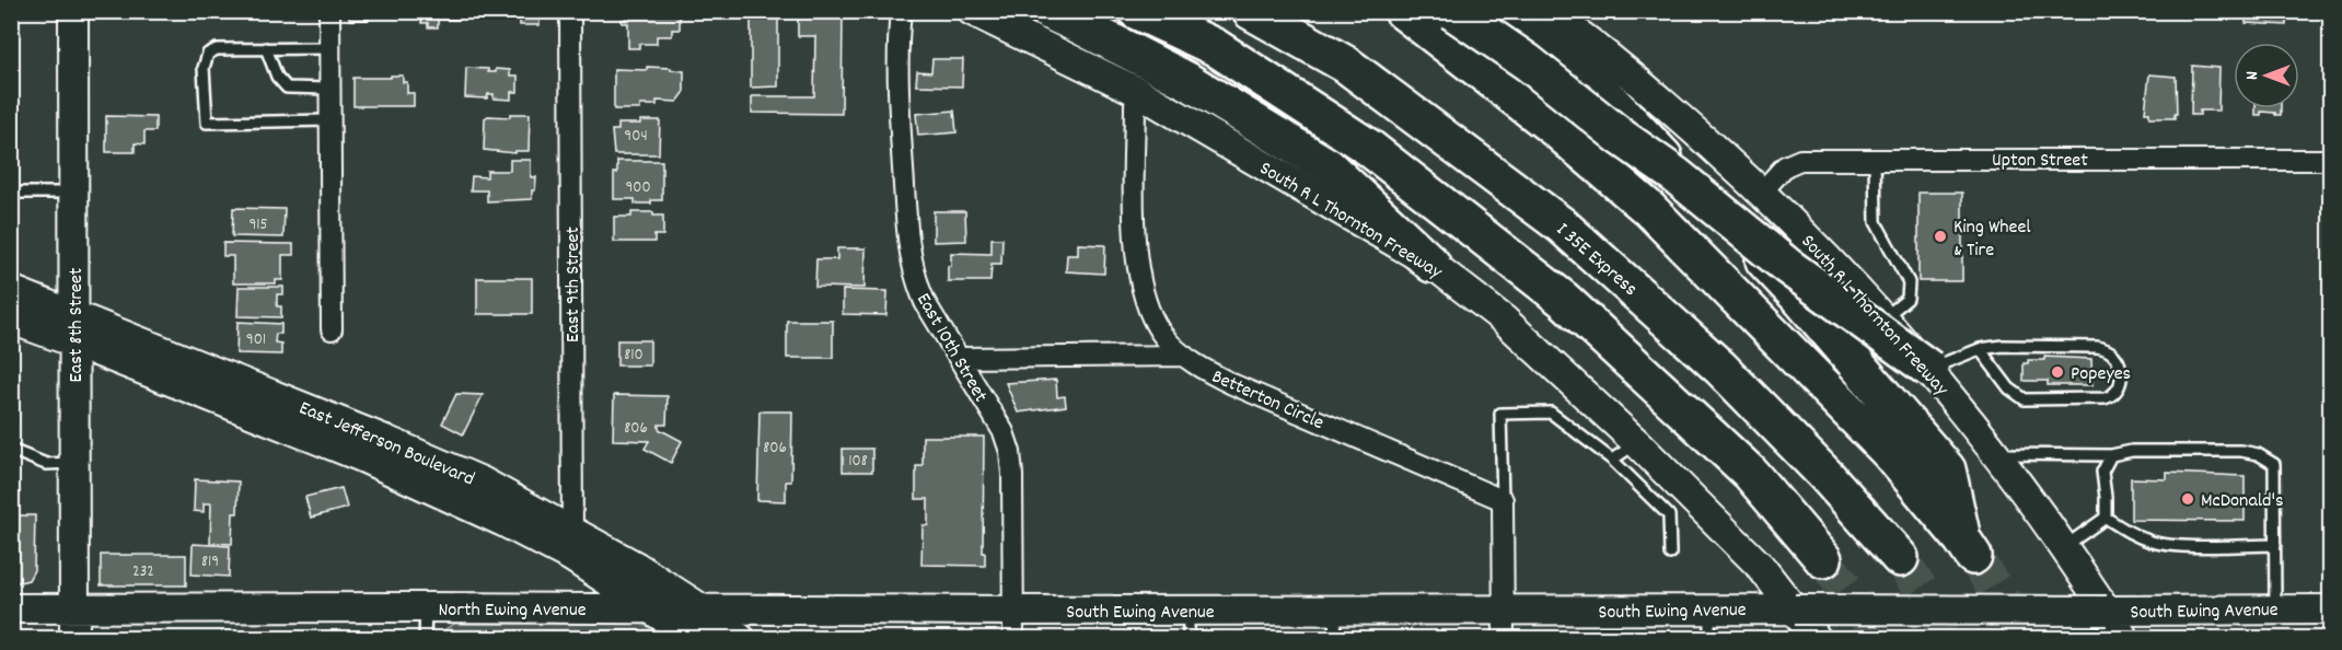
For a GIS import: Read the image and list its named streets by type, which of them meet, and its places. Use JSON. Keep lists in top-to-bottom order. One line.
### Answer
{"streets":{"highway":["I 35E Express"],"main road":["South R L Thornton Freeway","East 8th Street","East Jefferson Boulevard","North Ewing Avenue","South Ewing Avenue"],"street":["Upton Street","East 9th Street","East 10th Street","Betterton Circle"]},"crossings":[["Upton Street","South R L Thornton Freeway"],["South R L Thornton Freeway","Betterton Circle"],["South R L Thornton Freeway","South Ewing Avenue"],["East 9th Street","East Jefferson Boulevard"],["East 8th Street","East Jefferson Boulevard"],["East 8th Street","North Ewing Avenue"],["East 10th Street","North Ewing Avenue"],["East 10th Street","South Ewing Avenue"],["East Jefferson Boulevard","North Ewing Avenue"],["North Ewing Avenue","South Ewing Avenue"]],"places":["King Wheel & Tire","Popeyes","McDonald's"],"house_numbers":["904","900","915","901","810","806","806","108","819","232"],"north":"left"}
